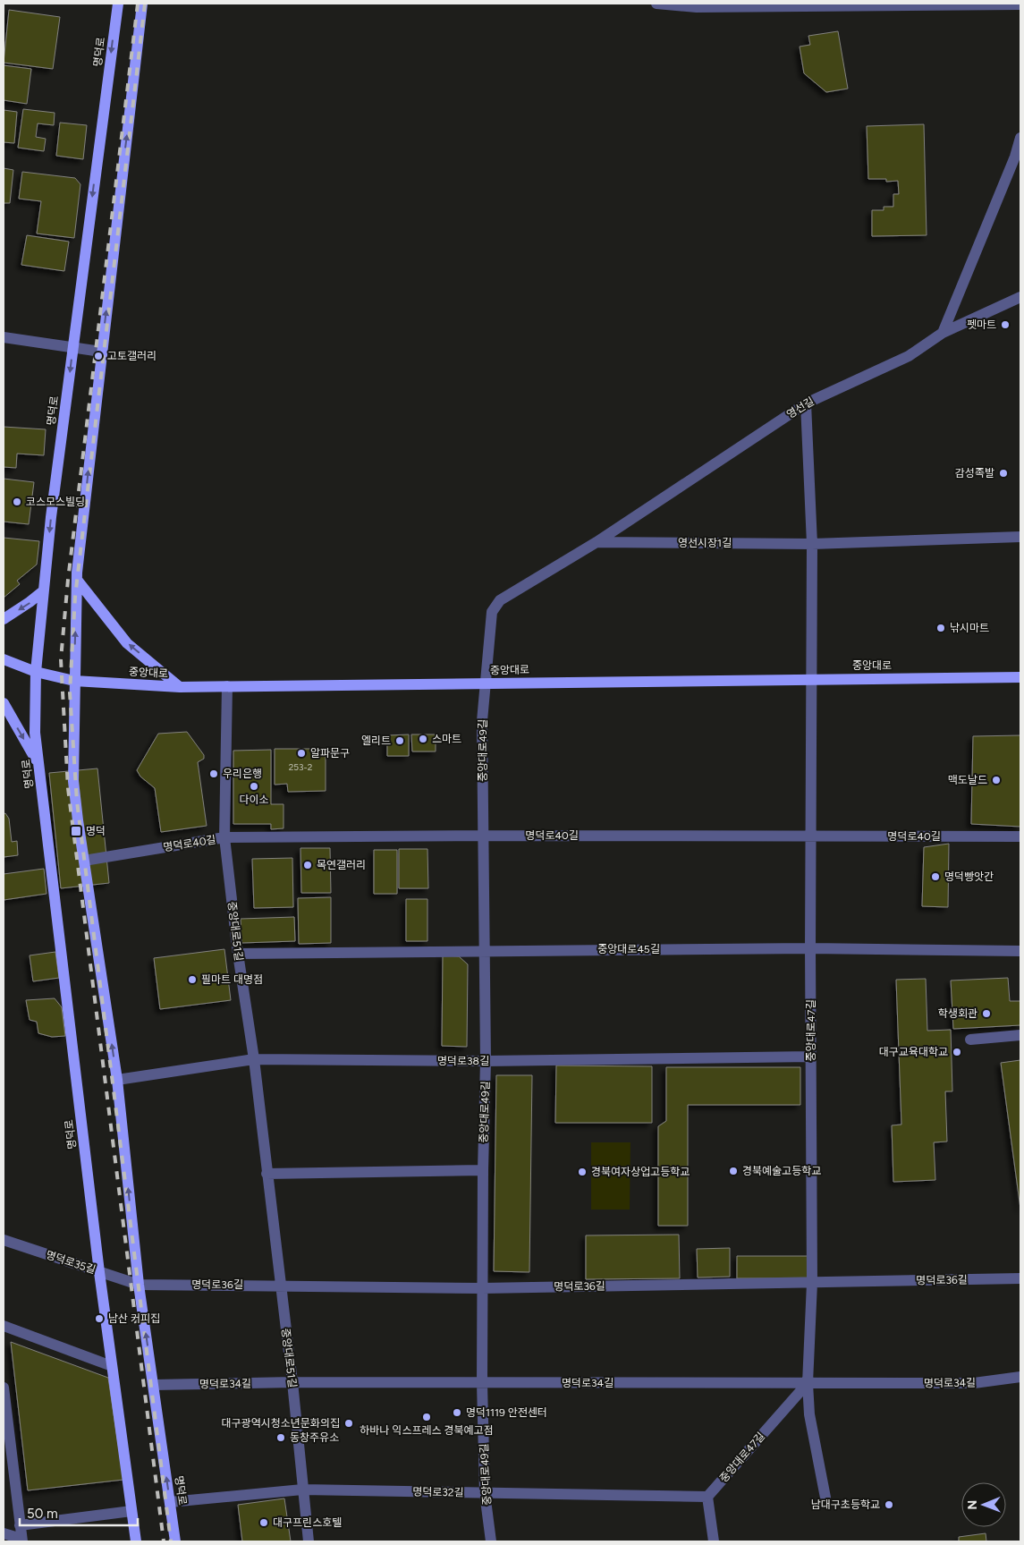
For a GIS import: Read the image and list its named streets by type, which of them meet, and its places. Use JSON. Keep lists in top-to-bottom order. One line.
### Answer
{"streets":{"main road":["명덕로","중앙대로"],"street":["영선길","영선시장1길","중앙대로49길","명덕로40길","중앙대로51길","중앙대로45길","중앙대로47길","명덕로38길","명덕로35길","명덕로36길","명덕로34길","명덕로32길"]},"crossings":[["명덕로","중앙대로"],["명덕로","명덕로40길"],["명덕로","명덕로38길"],["명덕로","명덕로35길"],["명덕로","명덕로36길"],["명덕로","명덕로34길"],["명덕로","명덕로32길"],["영선길","영선시장1길"],["영선길","중앙대로49길"],["중앙대로","중앙대로49길"],["중앙대로","중앙대로51길"],["중앙대로","중앙대로47길"],["중앙대로49길","명덕로40길"],["중앙대로49길","중앙대로45길"],["중앙대로49길","명덕로38길"],["중앙대로49길","명덕로36길"],["중앙대로49길","명덕로34길"],["중앙대로49길","명덕로32길"],["명덕로40길","중앙대로51길"],["명덕로40길","중앙대로47길"],["중앙대로51길","중앙대로45길"],["중앙대로51길","명덕로38길"],["중앙대로51길","명덕로36길"],["중앙대로51길","명덕로34길"],["중앙대로51길","명덕로32길"],["중앙대로45길","중앙대로47길"],["중앙대로47길","명덕로38길"],["중앙대로47길","명덕로36길"],["중앙대로47길","명덕로34길"],["중앙대로47길","명덕로32길"],["명덕로35길","명덕로36길"]],"places":{"other":["펫마트","고토갤러리","감성족발","코스모스빌딩","낚시마트","스마트","엘리트","알파문구","우리은행","맥도날드","다이소","목연갤러리","명덕빵앗간","필마트 대명점","학생회관","대구교육대학교","경북예술고등학교","경북여자상업고등학교","남산 커피집","명덕1119 안전센터","하바나 익스프레스 경북예고점","대구광역시청소년문화의집","동창주유소","남대구초등학교","대구프린스호텔"],"transit":["명덕"]},"house_numbers":["253-2"],"scale_bar":"50 m","north":"left"}
